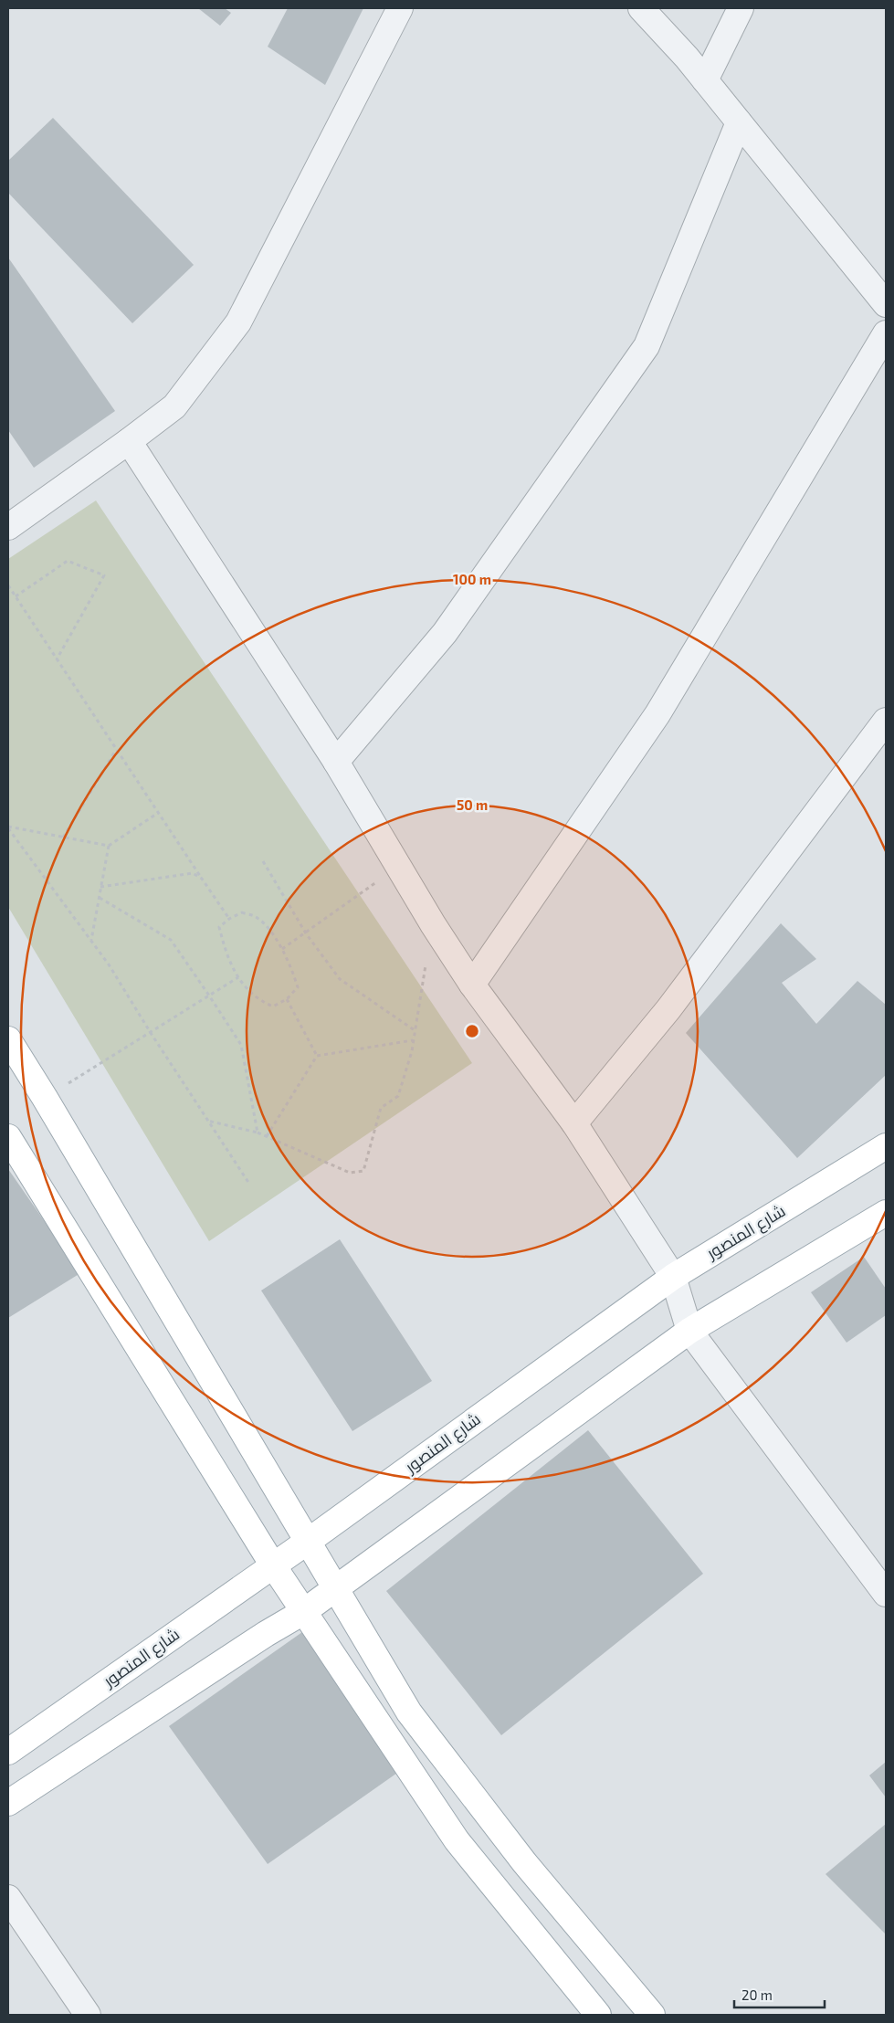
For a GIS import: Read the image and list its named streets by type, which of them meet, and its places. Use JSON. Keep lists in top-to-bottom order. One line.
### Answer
{"streets":{"main road":["شارع المنصور"]},"scale_bar":"20 m","rings":["100 m","50 m"]}
